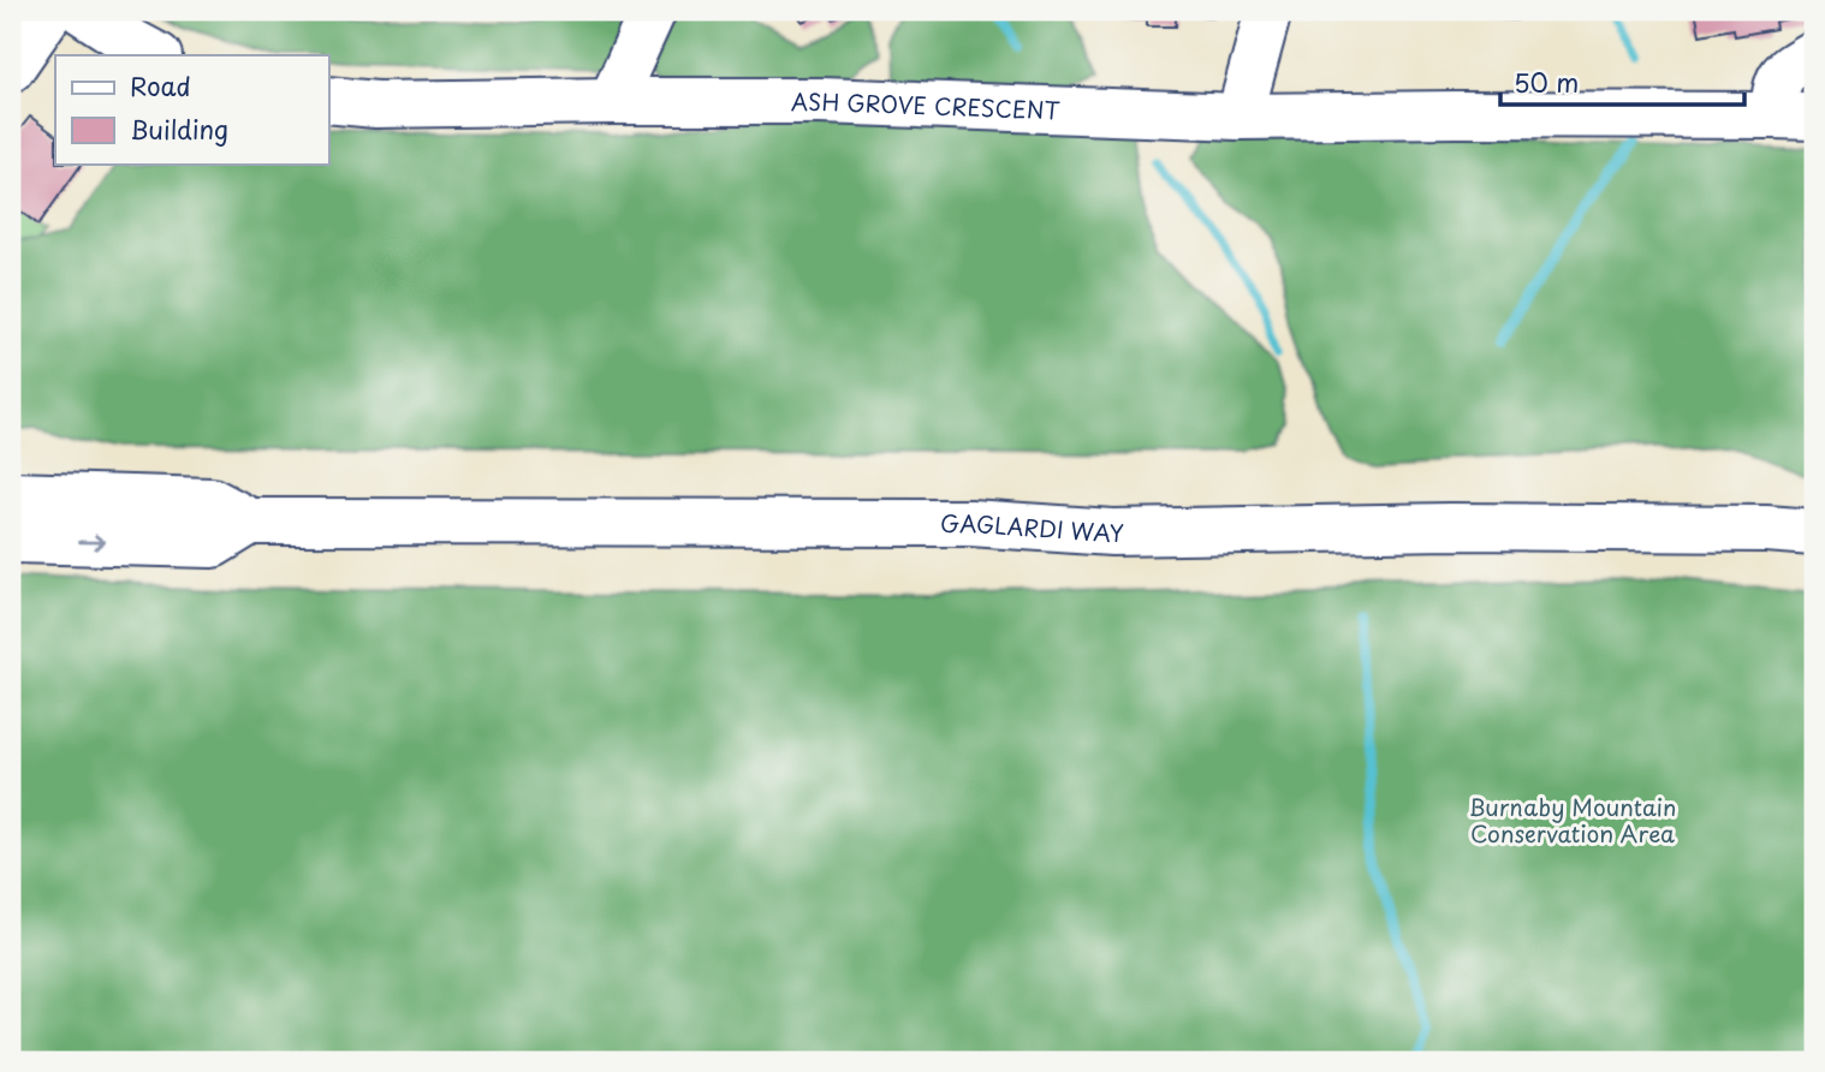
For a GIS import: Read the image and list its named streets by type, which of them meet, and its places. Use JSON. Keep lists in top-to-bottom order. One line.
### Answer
{"streets":{"main road":["ASH GROVE CRESCENT","GAGLARDI WAY"]},"parks":["Burnaby Mountain Conservation Area"],"legend":["Road","Building"],"scale_bar":"50 m"}
